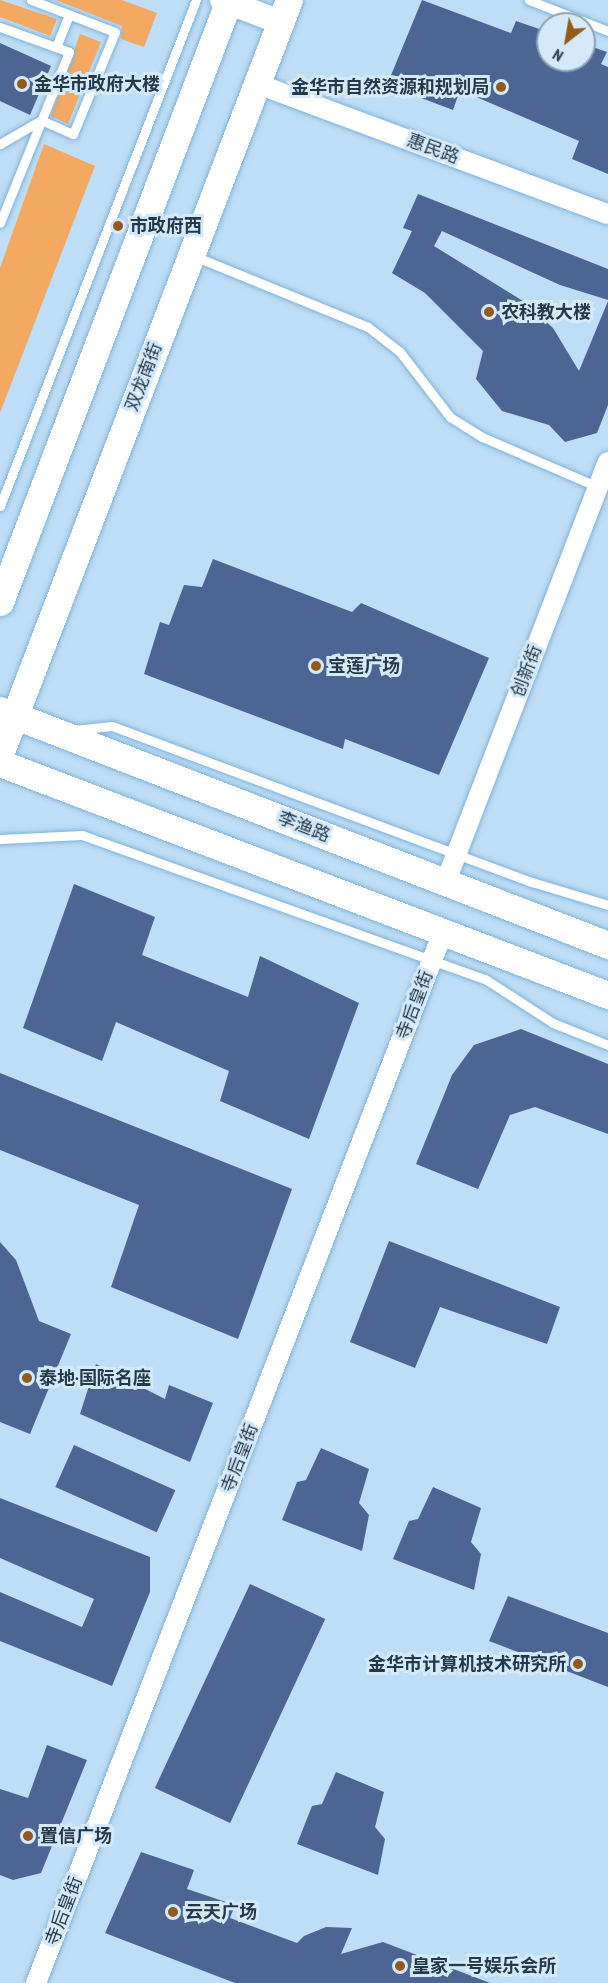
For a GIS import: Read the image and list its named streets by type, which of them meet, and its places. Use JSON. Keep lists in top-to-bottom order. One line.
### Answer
{"streets":{"main road":["双龙南街","李渔路"],"street":["惠民路","创新街","寺后皇街"]},"crossings":[["惠民路","双龙南街"],["双龙南街","李渔路"],["创新街","李渔路"]],"places":["金华市政府大楼","金华市自然资源和规划局","市政府西","农科教大楼","宝莲广场","泰地·国际名座","金华市计算机技术研究所","置信广场","云天广场","皇家一号娱乐会所"],"north":"bottom left"}
